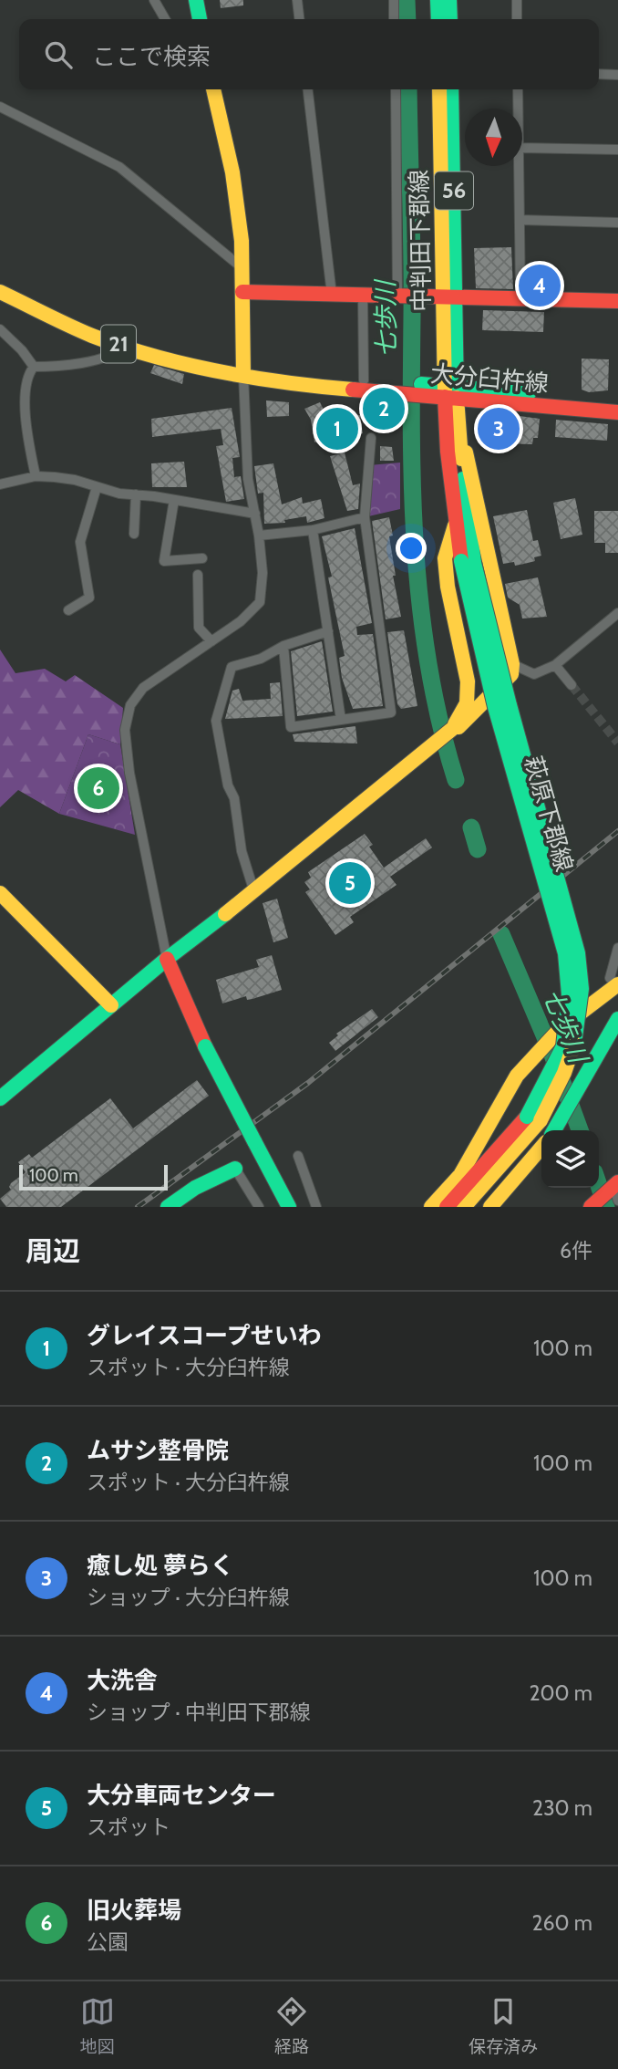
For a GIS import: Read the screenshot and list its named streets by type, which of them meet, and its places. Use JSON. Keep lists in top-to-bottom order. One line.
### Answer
{"streets":{"street":["56","中判田下郡線","21","大分臼杵線","萩原下郡線"]},"crossings":[["中判田下郡線","大分臼杵線"],["中判田下郡線","萩原下郡線"],["大分臼杵線","萩原下郡線"]],"water":["七歩川"],"scale_bar":"100 m","north":"bottom","page":{"search":"ここで検索","pins":["4","2","1","3","6","5"],"scale":"100 m","heading":["周辺","6件"],"list":[{"mark":"1","name":"グレイスコープせいわ","note":"スポット · 大分臼杵線","value":"100 m"},{"mark":"2","name":"ムサシ整骨院","note":"スポット · 大分臼杵線","value":"100 m"},{"mark":"3","name":"癒し処 夢らく","note":"ショップ · 大分臼杵線","value":"100 m"},{"mark":"4","name":"大洗舎","note":"ショップ · 中判田下郡線","value":"200 m"},{"mark":"5","name":"大分車両センター","note":"スポット","value":"230 m"},{"mark":"6","name":"旧火葬場","note":"公園","value":"260 m"}],"nav":["地図","経路","保存済み"]}}
